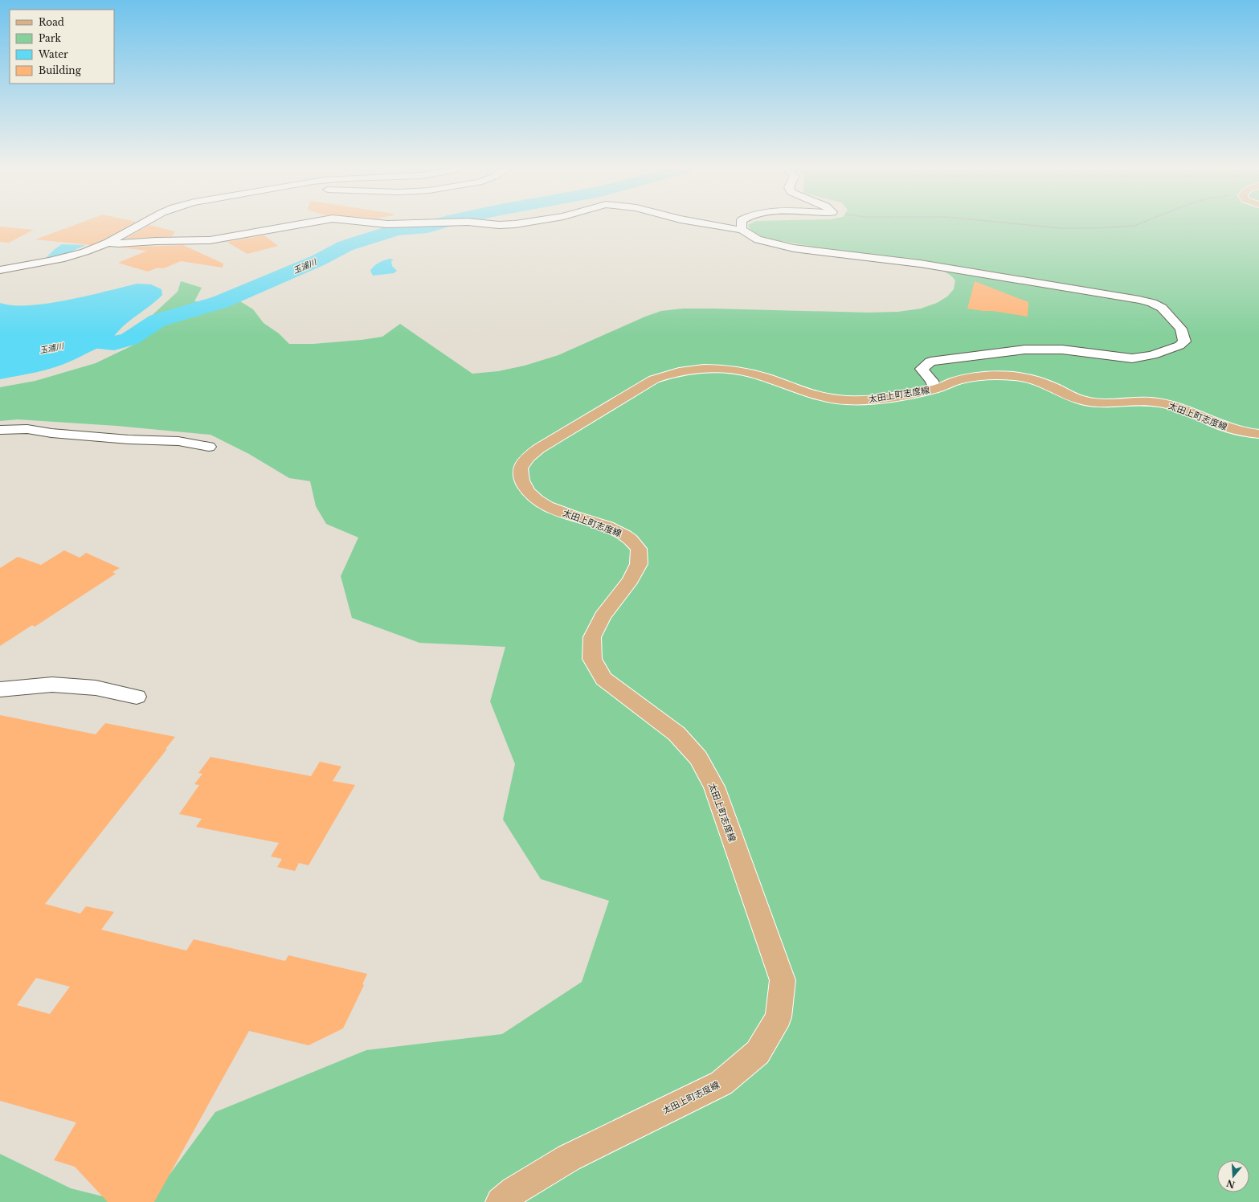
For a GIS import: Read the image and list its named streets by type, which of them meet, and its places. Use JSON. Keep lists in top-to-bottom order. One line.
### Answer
{"streets":{"main road":["太田上町志度線"]},"water":["玉浦川"],"legend":["Road","Park","Water","Building"],"north":"bottom"}
